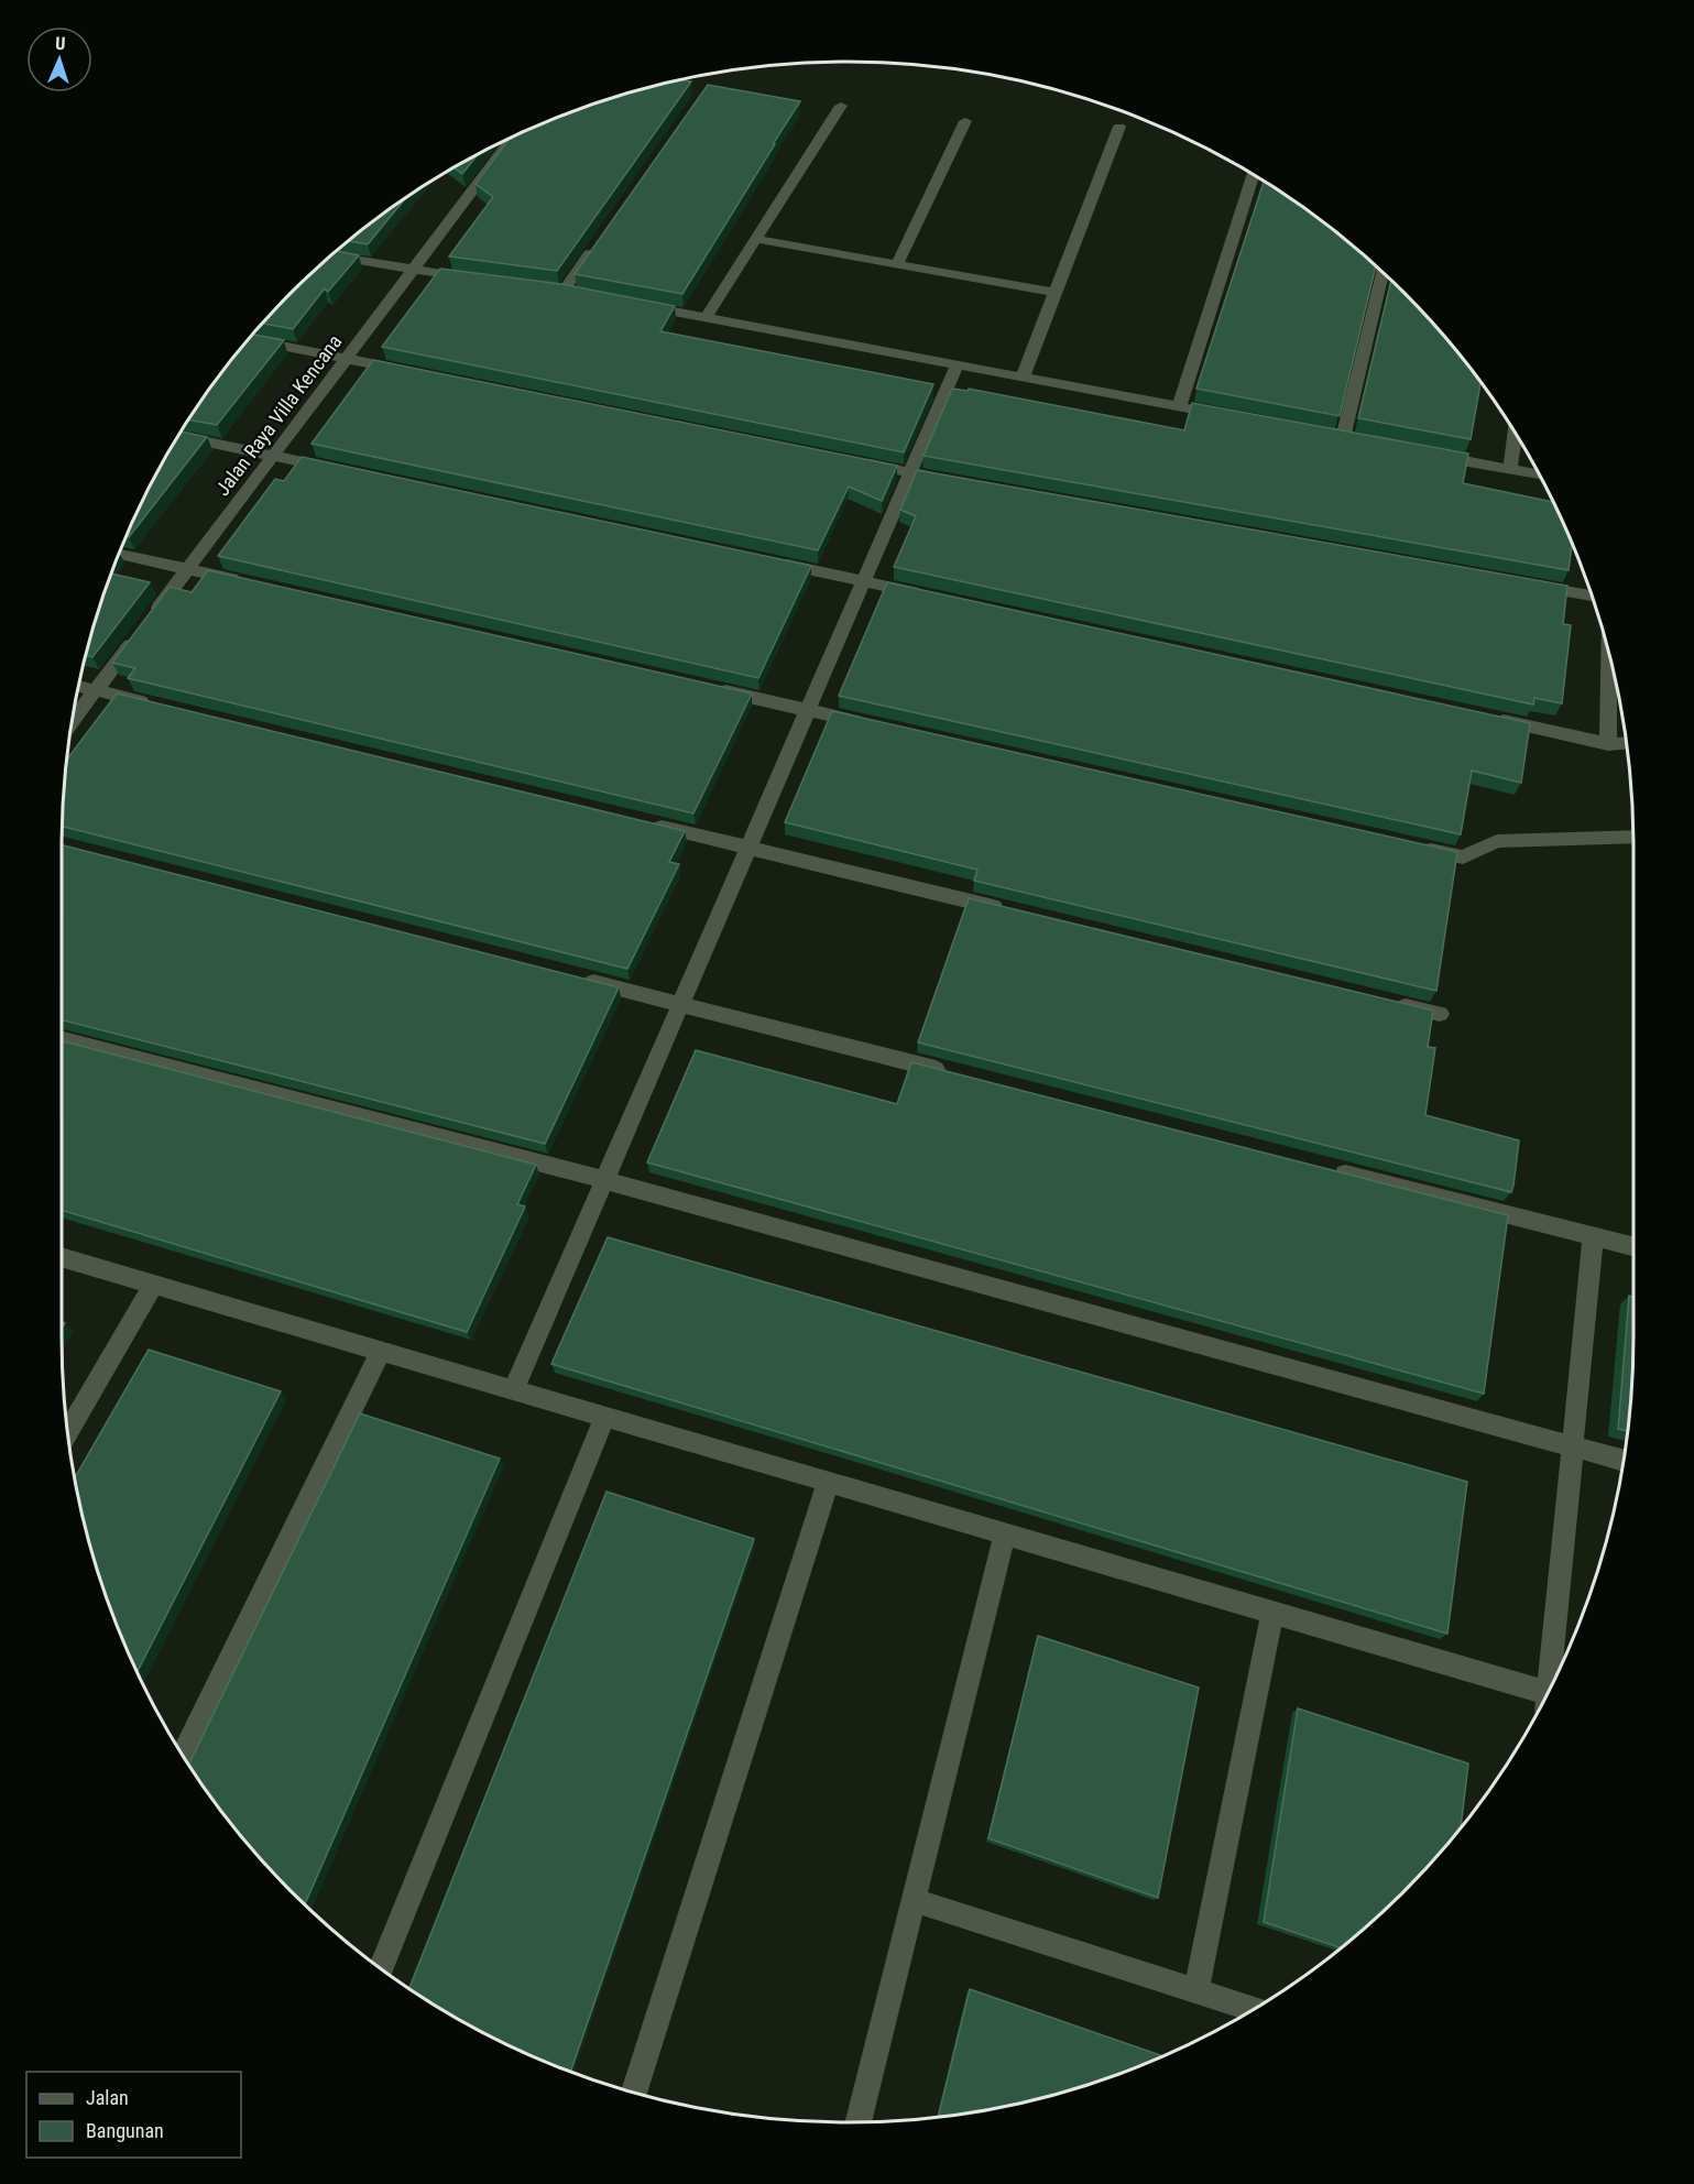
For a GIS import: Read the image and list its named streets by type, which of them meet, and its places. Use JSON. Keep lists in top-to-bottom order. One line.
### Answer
{"streets":{"street":["Jalan Raya Villa Kencana"]},"legend":["Jalan","Bangunan"],"north":"top"}
